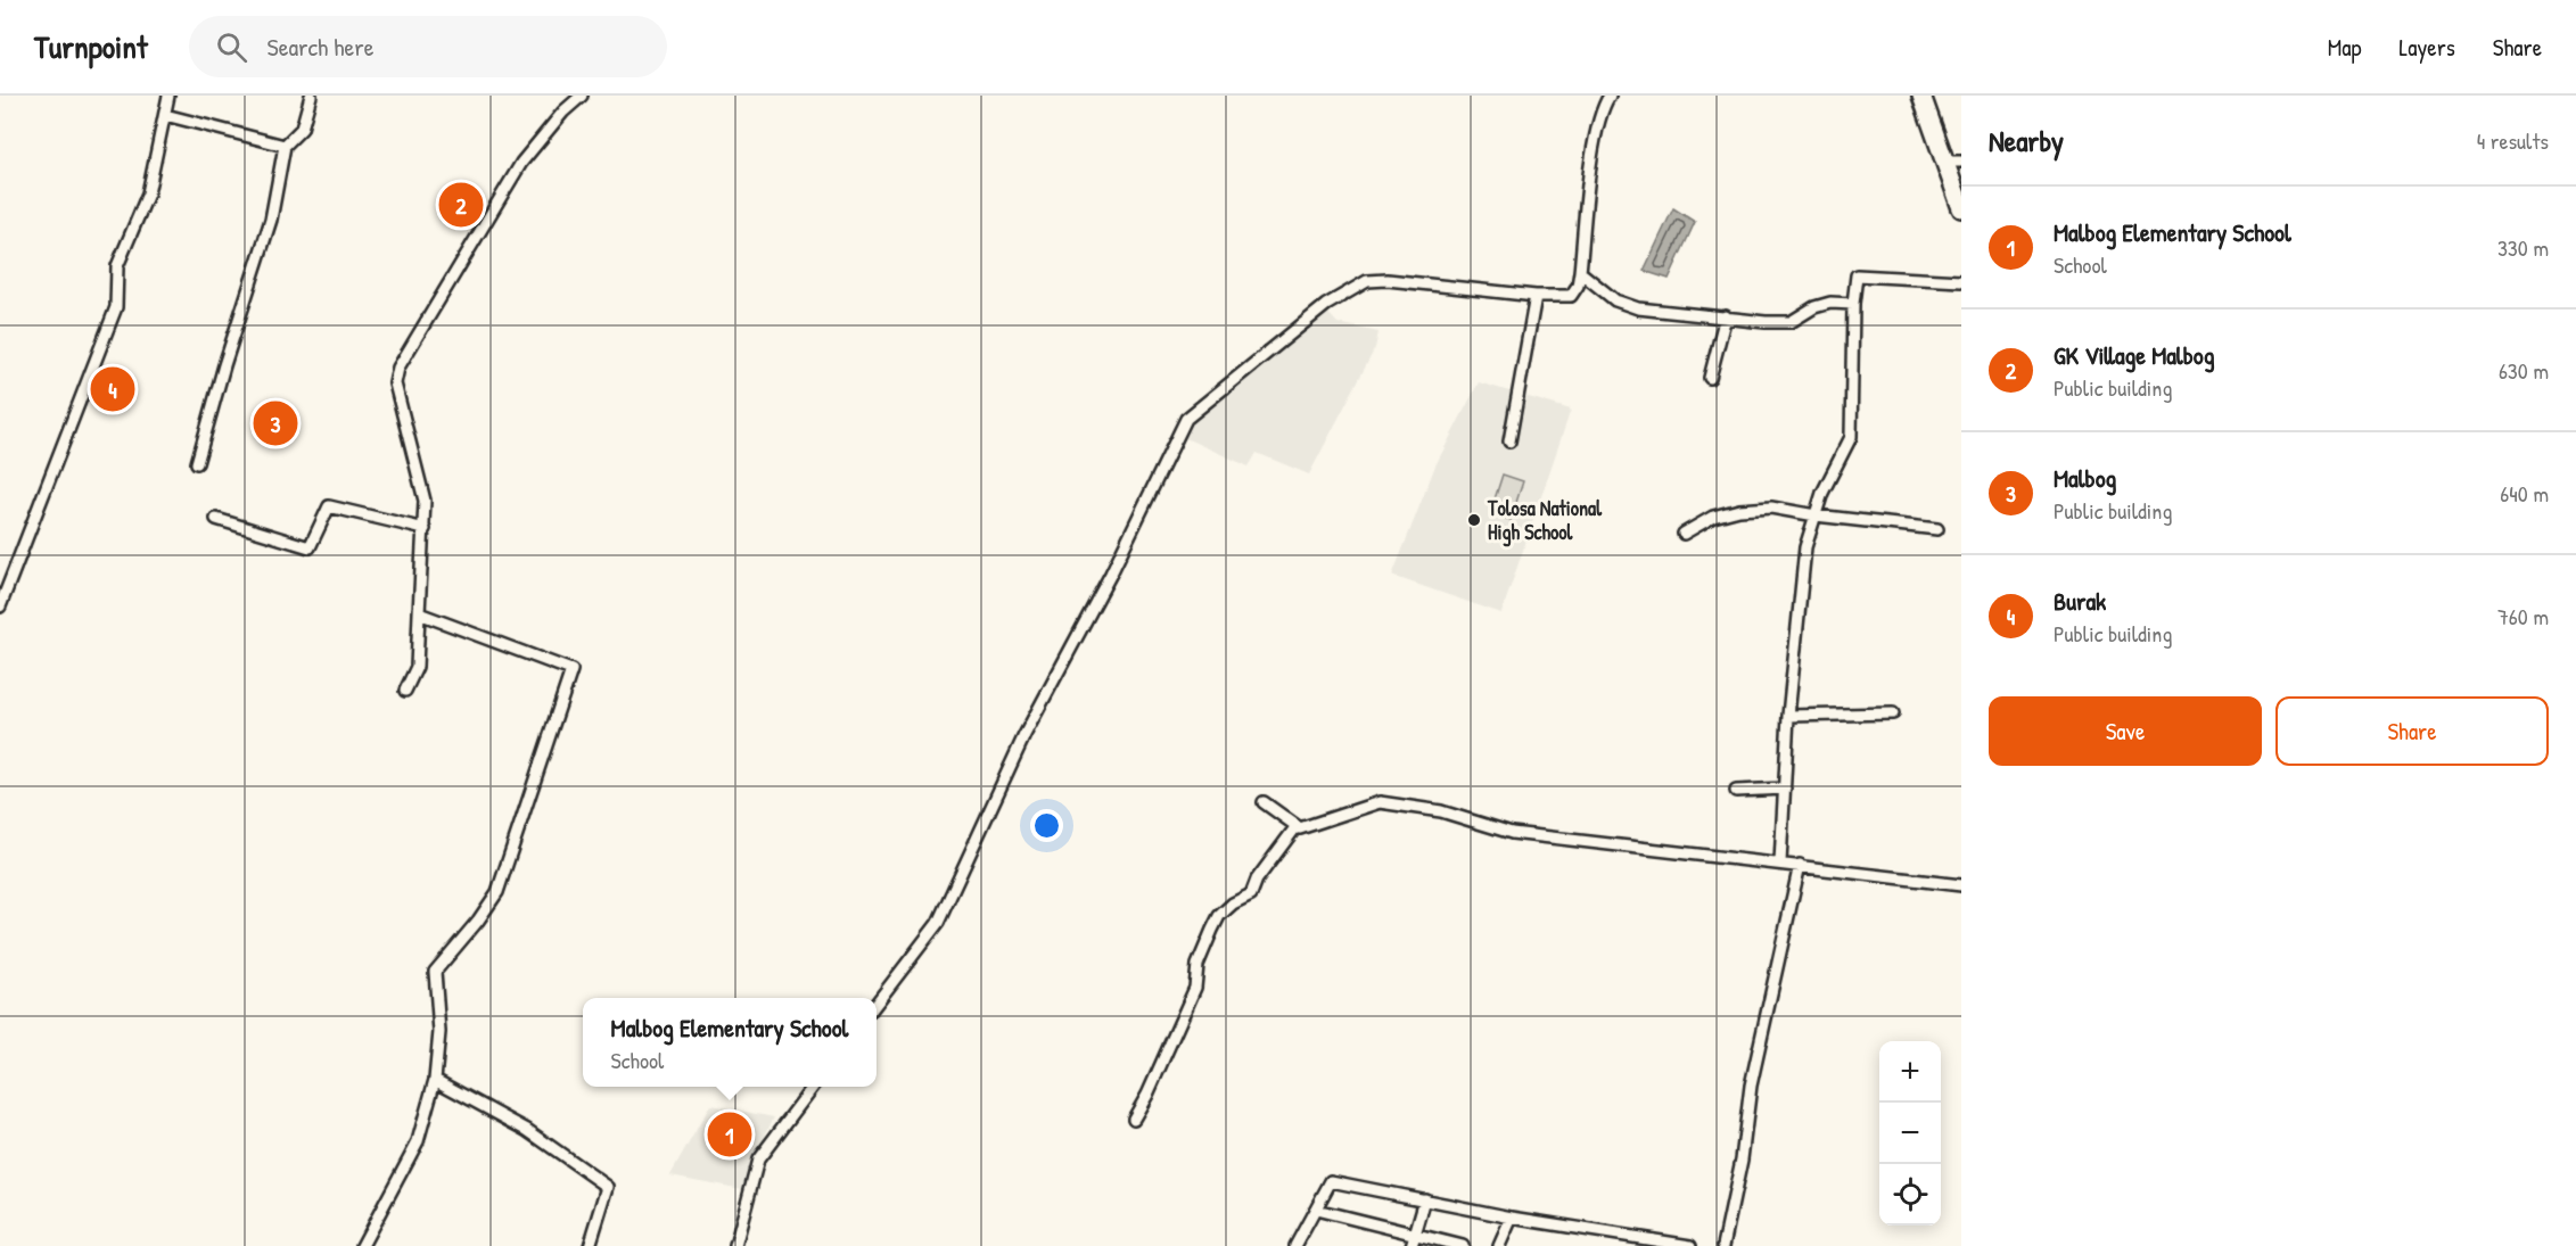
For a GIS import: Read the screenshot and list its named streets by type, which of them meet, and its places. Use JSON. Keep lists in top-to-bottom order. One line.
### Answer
{"places":["Tolosa National High School"],"page":{"header":"Turnpoint","search":"Search here","nav":["Map","Layers","Share"],"heading":["Nearby","4 results"],"pins":["2","4","3","1"],"list":[{"mark":"1","name":"Malbog Elementary School","note":"School","value":"330 m"},{"mark":"2","name":"GK Village Malbog","note":"Public building","value":"630 m"},{"mark":"3","name":"Malbog","note":"Public building","value":"640 m"},{"mark":"4","name":"Burak","note":"Public building","value":"760 m"}],"buttons":["Save","Share"],"popup":["Malbog Elementary School","School"],"map_buttons":["+","−"]}}
